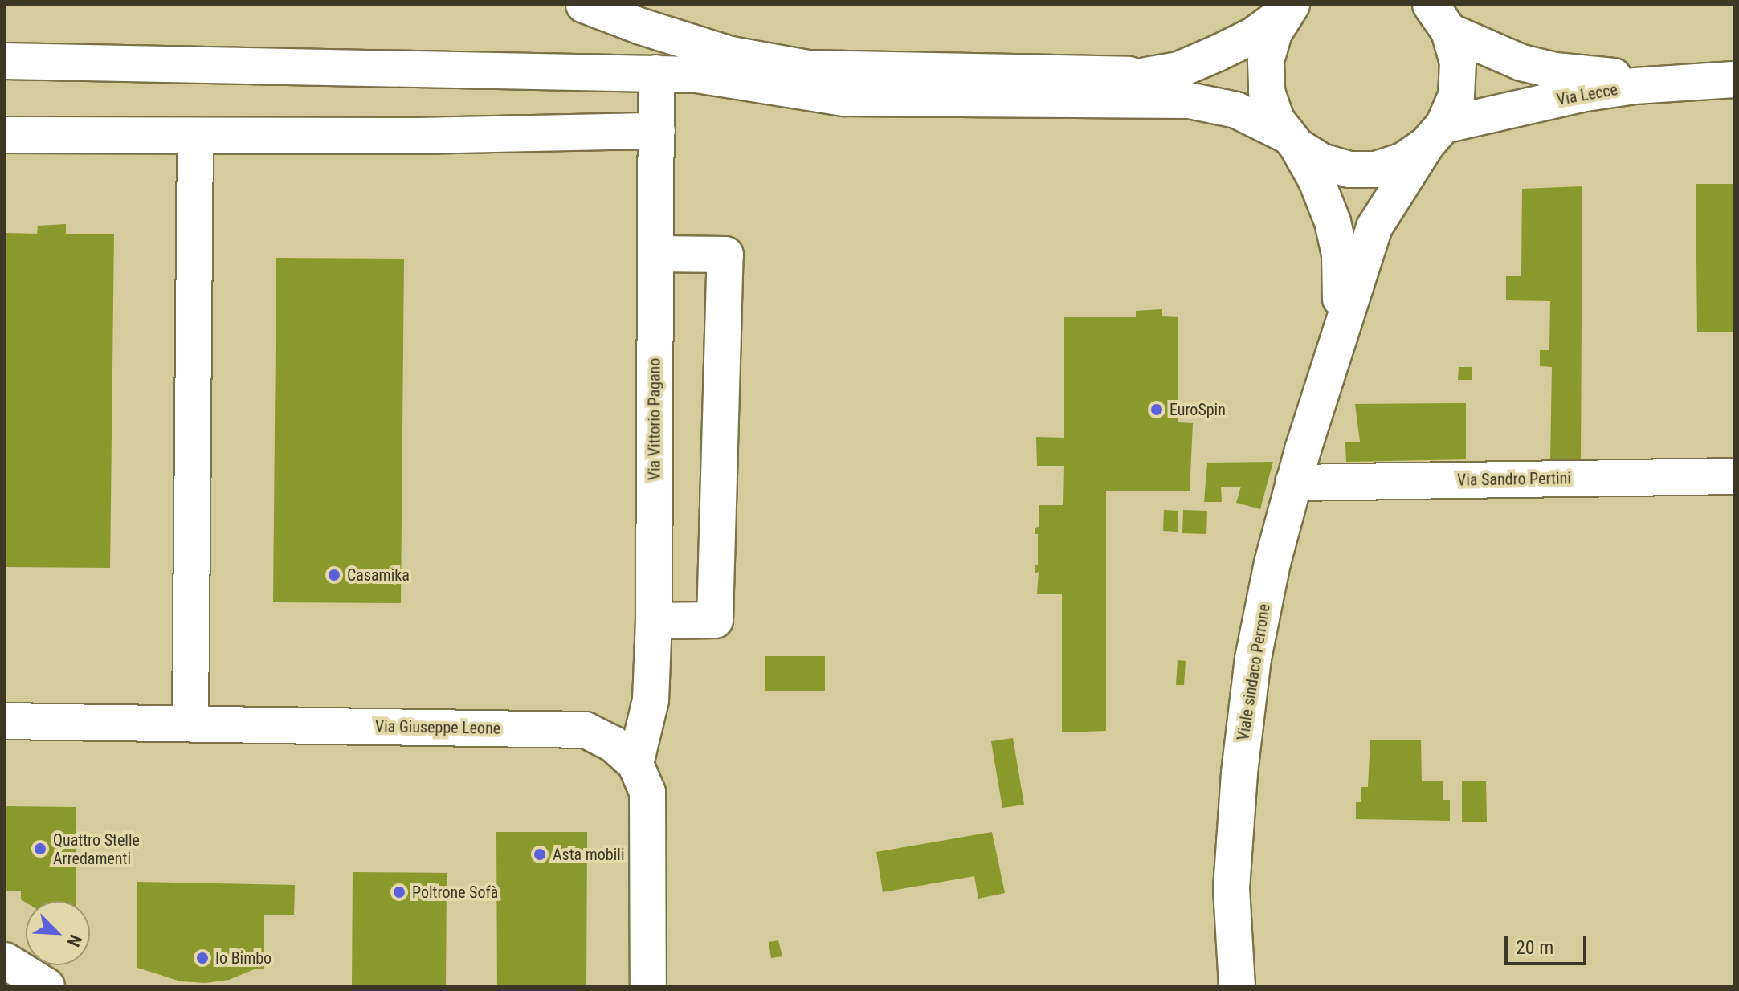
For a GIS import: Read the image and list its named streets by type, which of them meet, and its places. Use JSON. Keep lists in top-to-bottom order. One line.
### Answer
{"streets":{"street":["Via Lecce","Via Vittorio Pagano","Via Sandro Pertini","Viale sindaco Perrone","Via Giuseppe Leone"]},"crossings":[["Via Lecce","Viale sindaco Perrone"],["Via Vittorio Pagano","Via Giuseppe Leone"],["Via Sandro Pertini","Viale sindaco Perrone"]],"places":["EuroSpin","Casamika","Quattro Stelle Arredamenti","Asta mobili","Poltrone Sofà","Io Bimbo"],"scale_bar":"20 m","north":"bottom right"}
